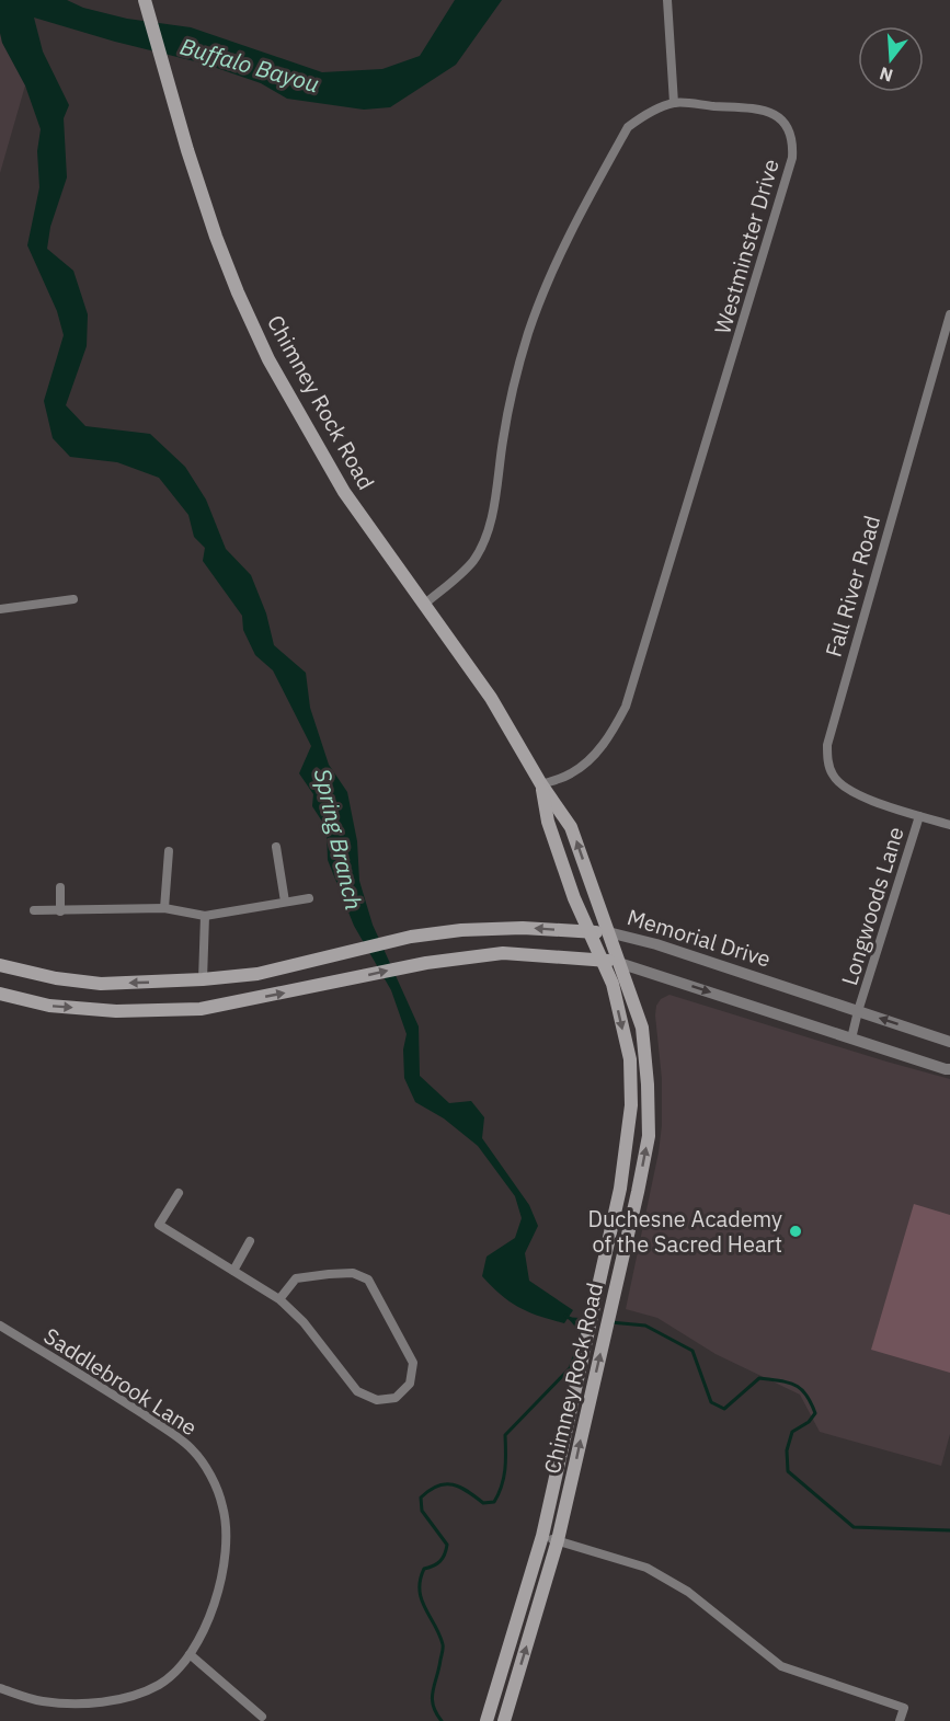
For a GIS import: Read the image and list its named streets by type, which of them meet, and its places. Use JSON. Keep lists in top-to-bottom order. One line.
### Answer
{"streets":{"main road":["Chimney Rock Road","Memorial Drive"],"street":["Westminster Drive","Fall River Road","Longwoods Lane","Saddlebrook Lane"]},"crossings":[["Westminster Drive","Chimney Rock Road"],["Chimney Rock Road","Memorial Drive"],["Fall River Road","Longwoods Lane"],["Longwoods Lane","Memorial Drive"]],"water":["Buffalo Bayou","Spring Branch"],"places":["Duchesne Academy of the Sacred Heart"],"north":"bottom"}
